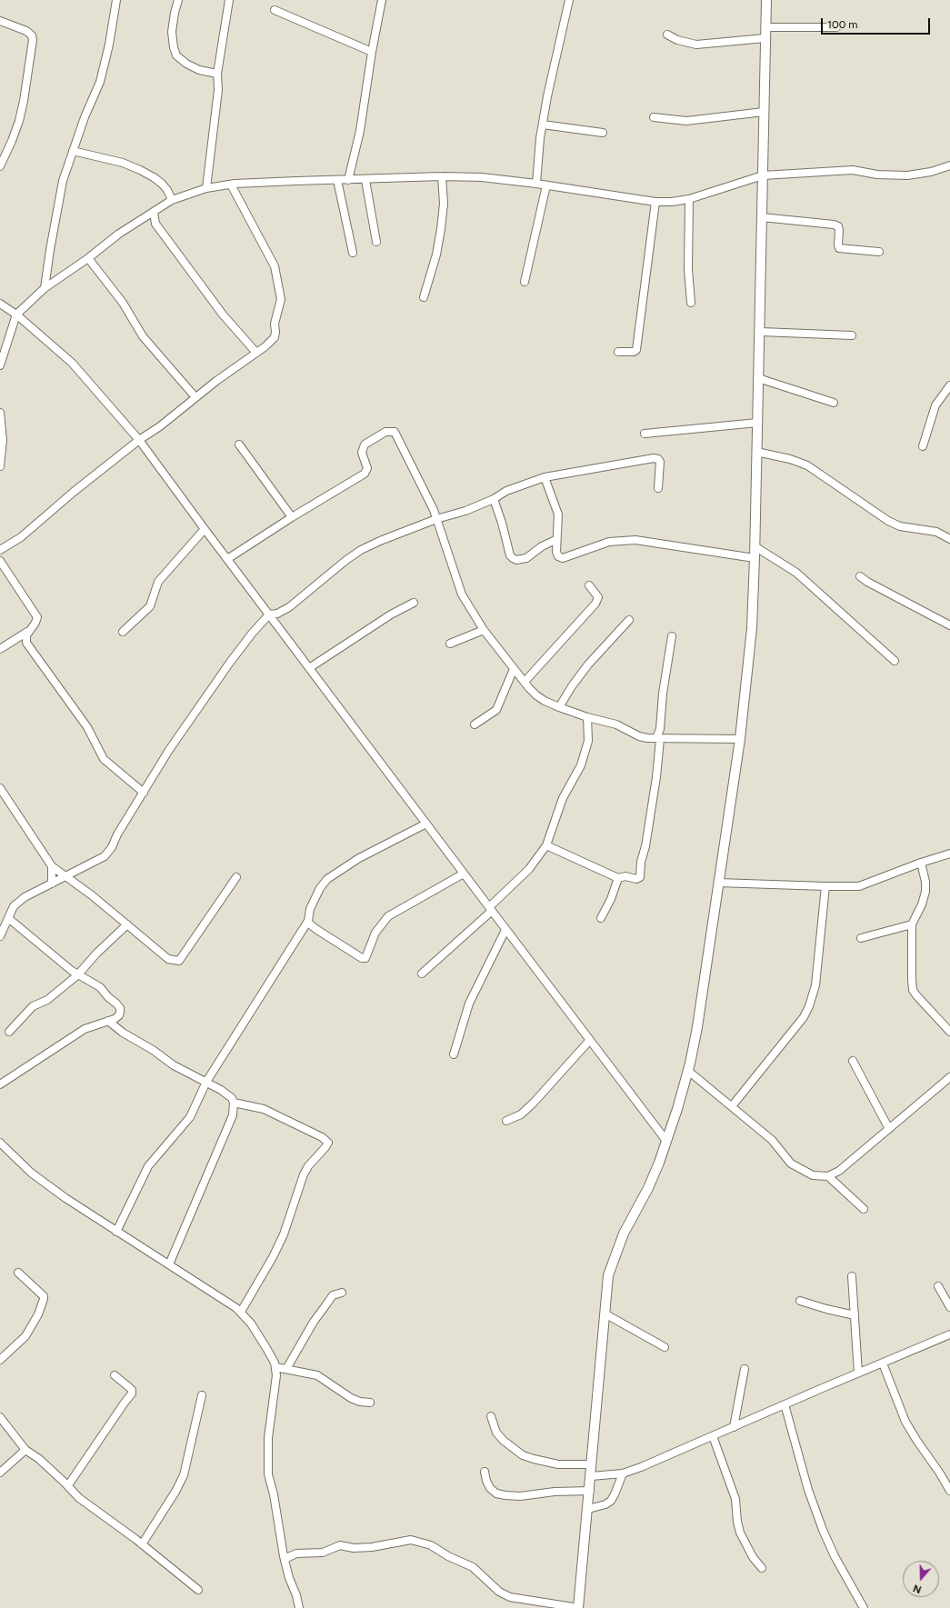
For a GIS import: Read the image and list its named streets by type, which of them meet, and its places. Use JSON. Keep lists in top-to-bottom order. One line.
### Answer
{"scale_bar":"100 m","north":"bottom"}
